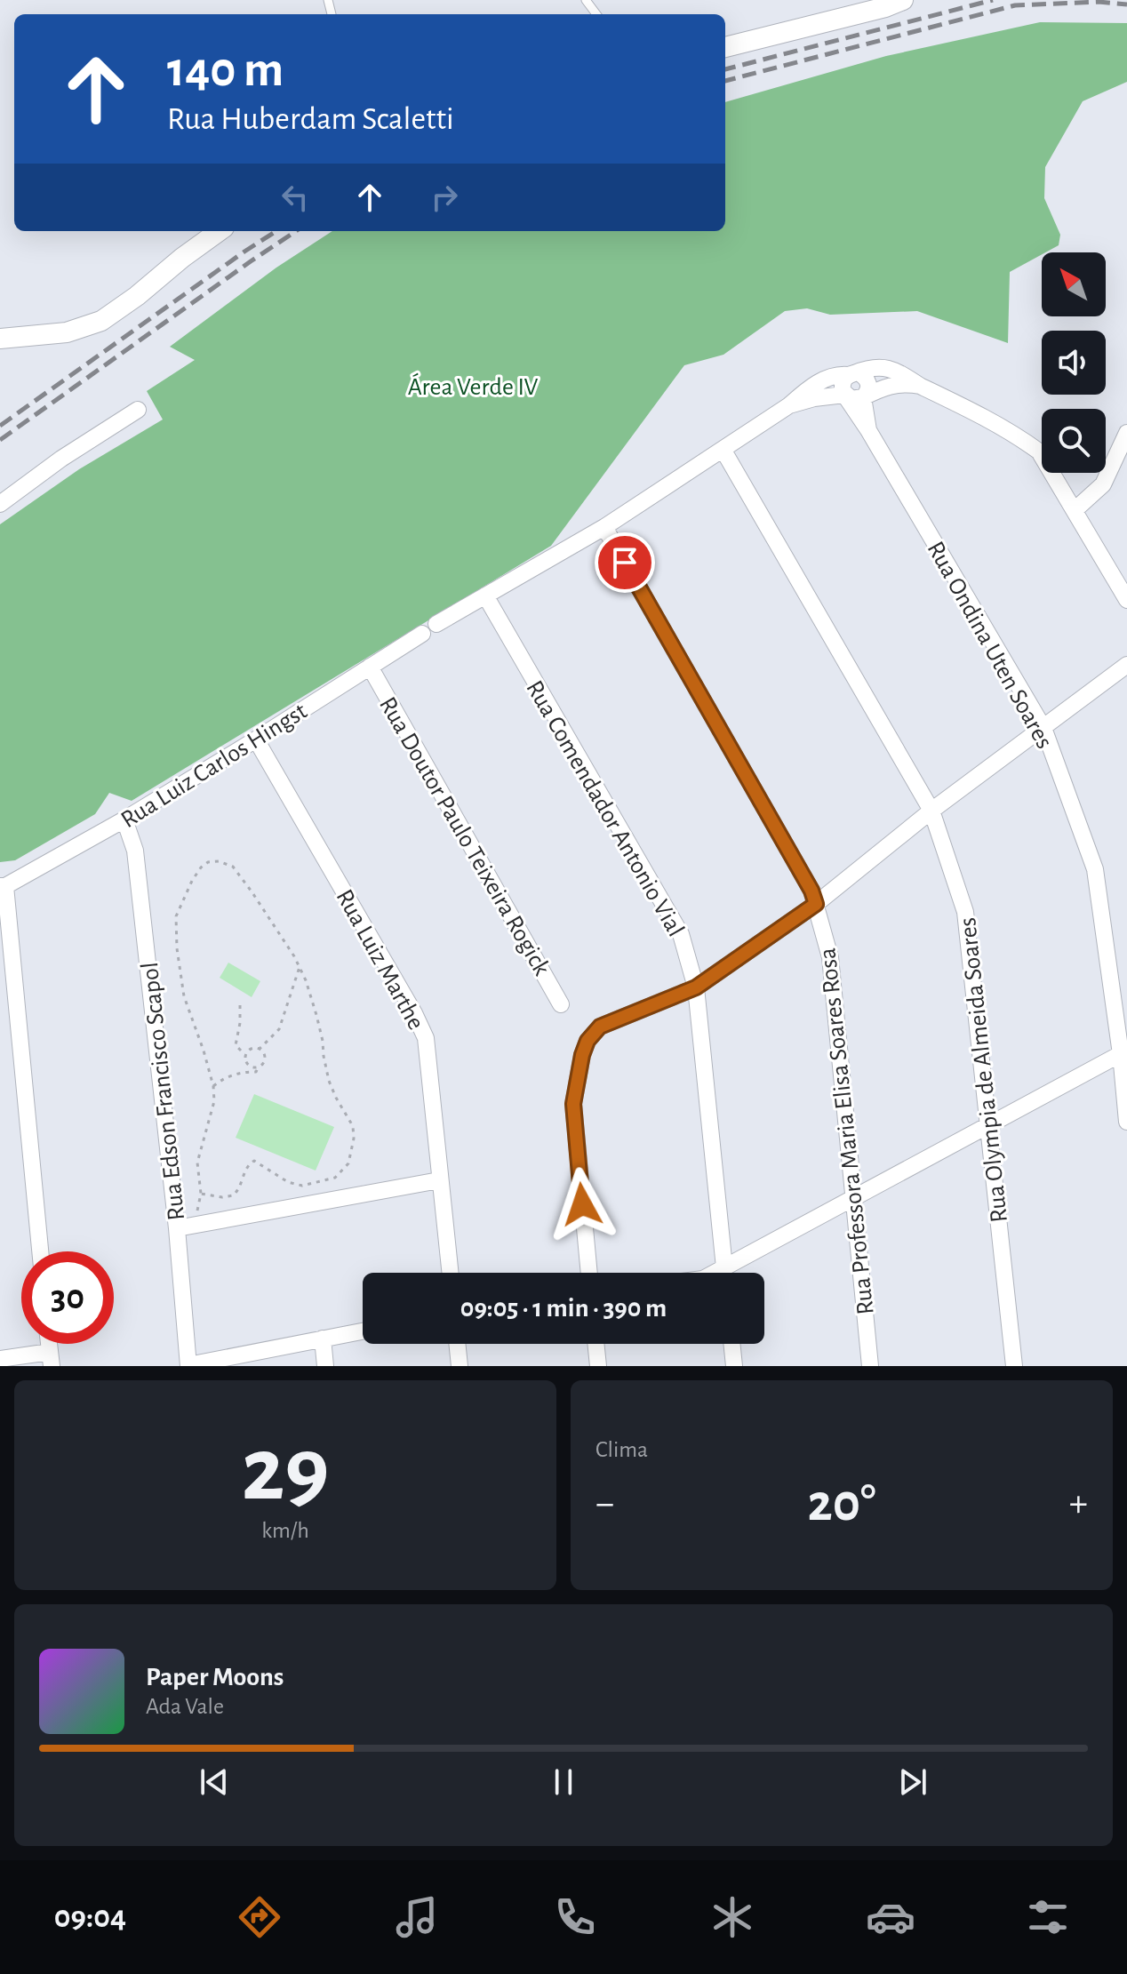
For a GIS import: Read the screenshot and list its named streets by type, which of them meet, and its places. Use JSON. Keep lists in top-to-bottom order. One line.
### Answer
{"streets":{"street":["Rua Ondina Uten Soares","Rua Luiz Carlos Hingst","Rua Comendador Antonio Vial","Rua Doutor Paulo Teixeira Rogick","Rua Luiz Marthe","Rua Olympia de Almeida Soares","Rua Edson Francisco Scapol","Rua Professora Maria Elisa Soares Rosa"]},"crossings":[["Rua Ondina Uten Soares","Rua Luiz Carlos Hingst"],["Rua Luiz Carlos Hingst","Rua Comendador Antonio Vial"],["Rua Luiz Carlos Hingst","Rua Doutor Paulo Teixeira Rogick"],["Rua Luiz Carlos Hingst","Rua Luiz Marthe"],["Rua Luiz Carlos Hingst","Rua Olympia de Almeida Soares"],["Rua Luiz Carlos Hingst","Rua Edson Francisco Scapol"],["Rua Luiz Carlos Hingst","Rua Professora Maria Elisa Soares Rosa"]],"parks":["Área Verde IV"],"north":"top left","page":{"turn":["140 m","Rua Huberdam Scaletti"],"limit":"30","trip":"09:05 · 1 min · 390 m","tile":[["29","km/h"],"Clima"],"heat":["−","20°","+"],"song":["Paper Moons","Ada Vale"],"tabs":"09:04"}}
